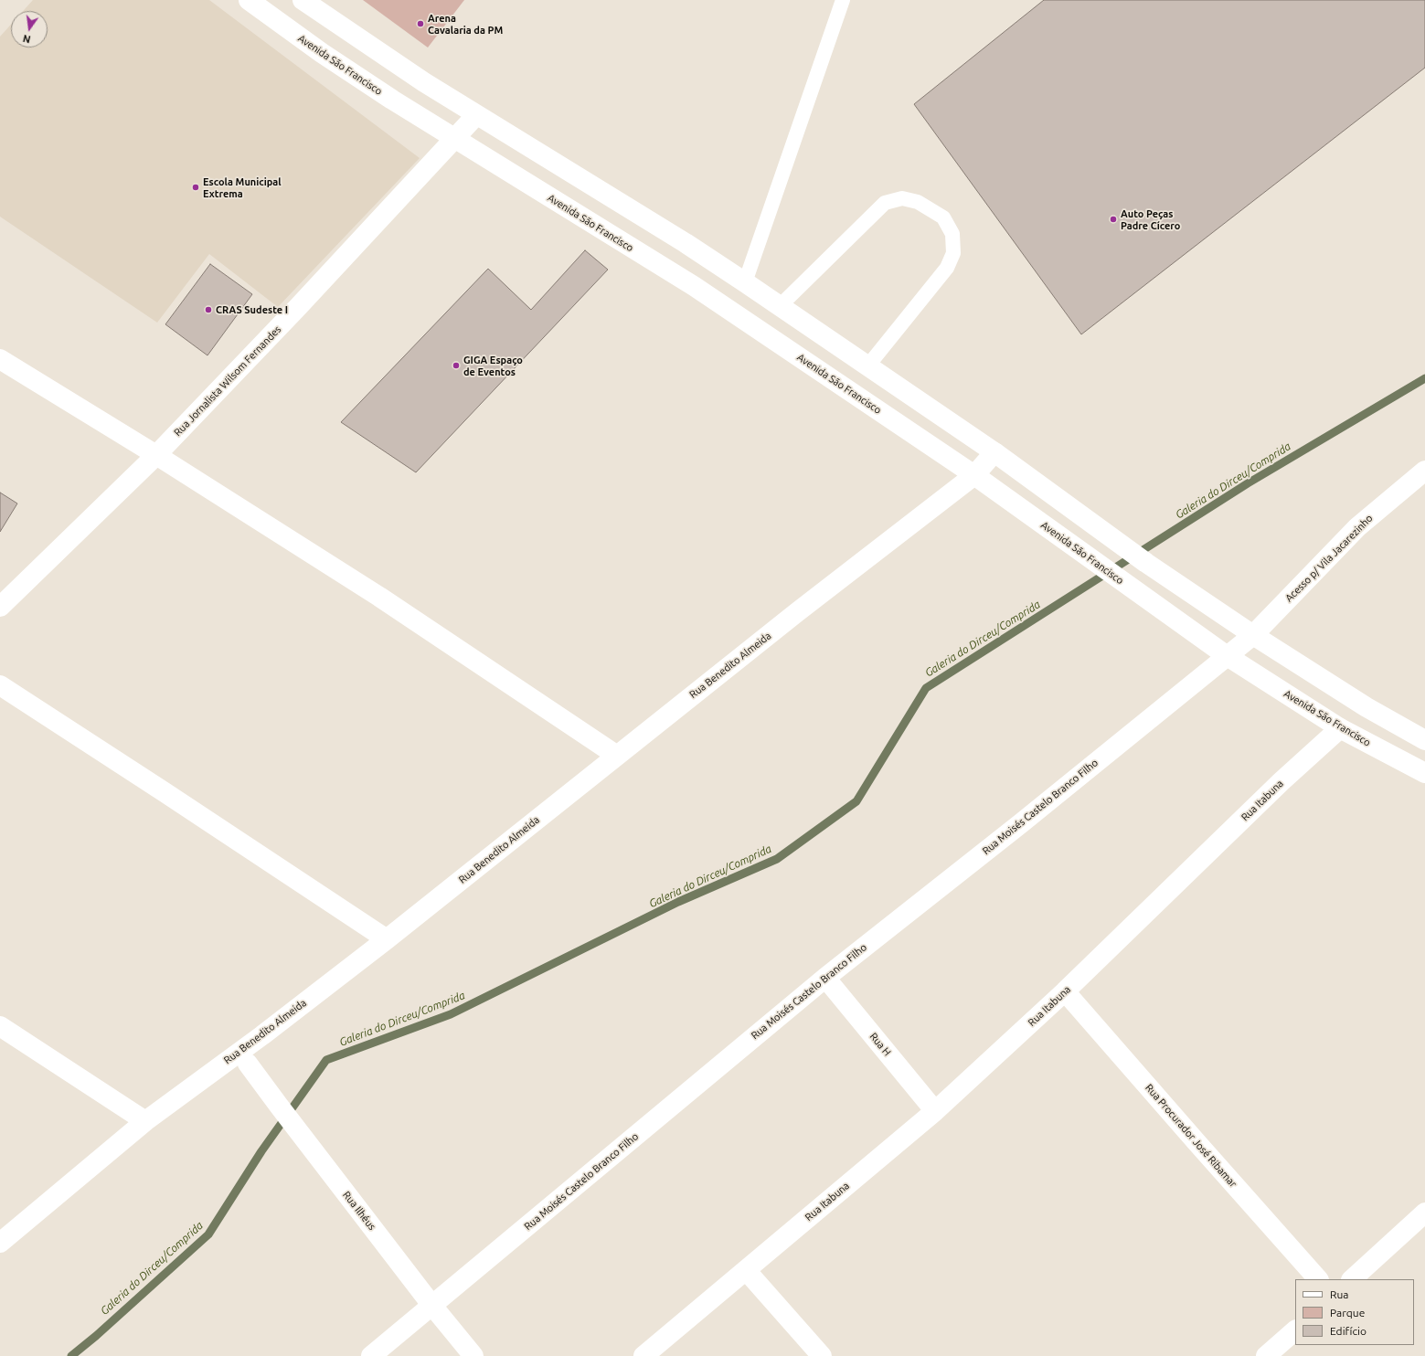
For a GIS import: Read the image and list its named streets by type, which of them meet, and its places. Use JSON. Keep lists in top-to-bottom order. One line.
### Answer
{"streets":{"street":["Avenida São Francisco","Rua Jornalista Wilsom Fernandes","Acesso p/ Vila Jacarezinho","Rua Benedito Almeida","Rua Itabuna","Rua Moisés Castelo Branco Filho","Rua H","Rua Procurador José Ribamar","Rua Ilhéus"]},"crossings":[["Avenida São Francisco","Rua Jornalista Wilsom Fernandes"],["Avenida São Francisco","Rua Benedito Almeida"],["Avenida São Francisco","Rua Itabuna"],["Avenida São Francisco","Rua Moisés Castelo Branco Filho"],["Acesso p/ Vila Jacarezinho","Rua Moisés Castelo Branco Filho"],["Rua Itabuna","Rua H"],["Rua Itabuna","Rua Procurador José Ribamar"],["Rua Moisés Castelo Branco Filho","Rua H"],["Rua Moisés Castelo Branco Filho","Rua Ilhéus"]],"water":["Galeria do Dirceu/Comprida"],"places":["Arena Cavalaria da PM","Escola Municipal Extrema","Auto Peças Padre Cícero","CRAS Sudeste I","GIGA Espaço de Eventos"],"legend":["Rua","Parque","Edifício"],"north":"bottom"}
